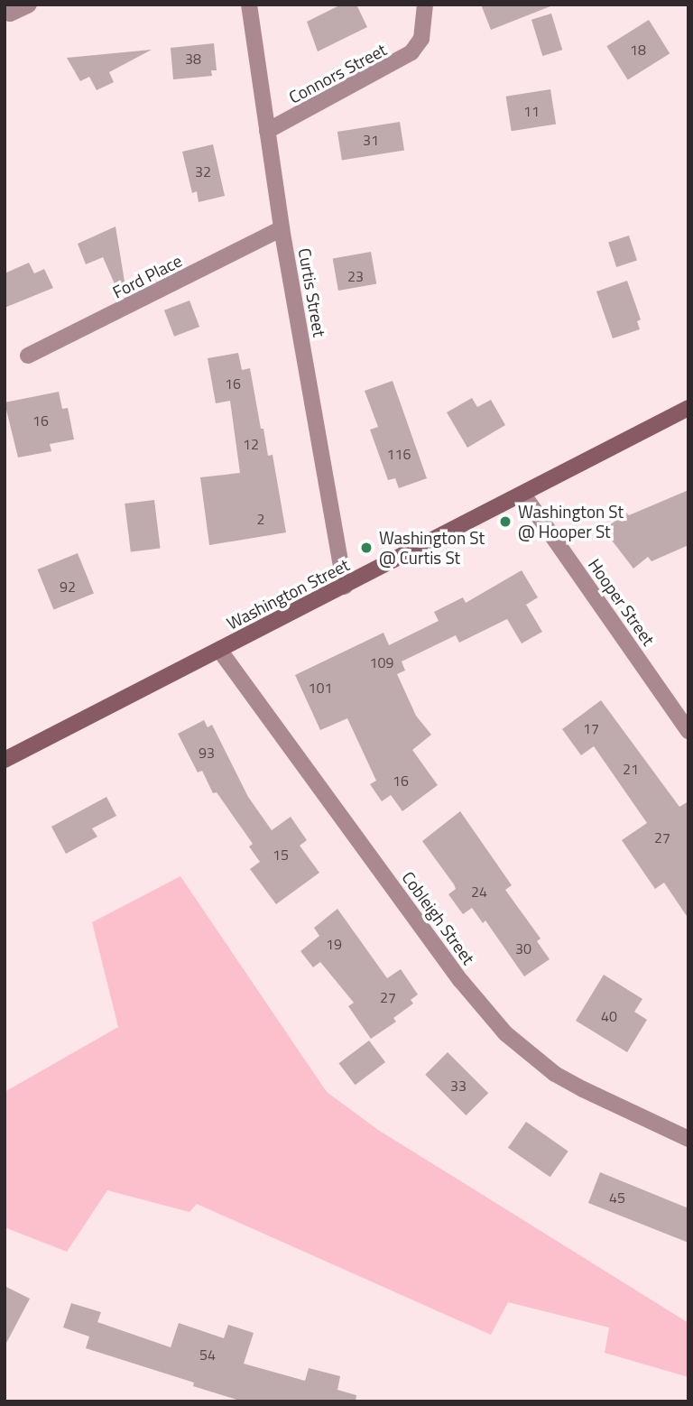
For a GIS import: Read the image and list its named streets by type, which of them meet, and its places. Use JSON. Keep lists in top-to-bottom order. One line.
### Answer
{"streets":{"main road":["Washington Street"],"street":["Connors Street","Ford Place","Curtis Street","Hooper Street","Cobleigh Street"]},"crossings":[["Connors Street","Curtis Street"],["Ford Place","Curtis Street"],["Curtis Street","Washington Street"],["Washington Street","Hooper Street"],["Washington Street","Cobleigh Street"]],"places":["Washington St @ Hooper St","Washington St @ Curtis St"],"house_numbers":["18","38","11","31","32","23","16","16","12","116","2","92","109","101","17","93","21","16","27","15","24","19","30","27","40","33","45","54"]}
